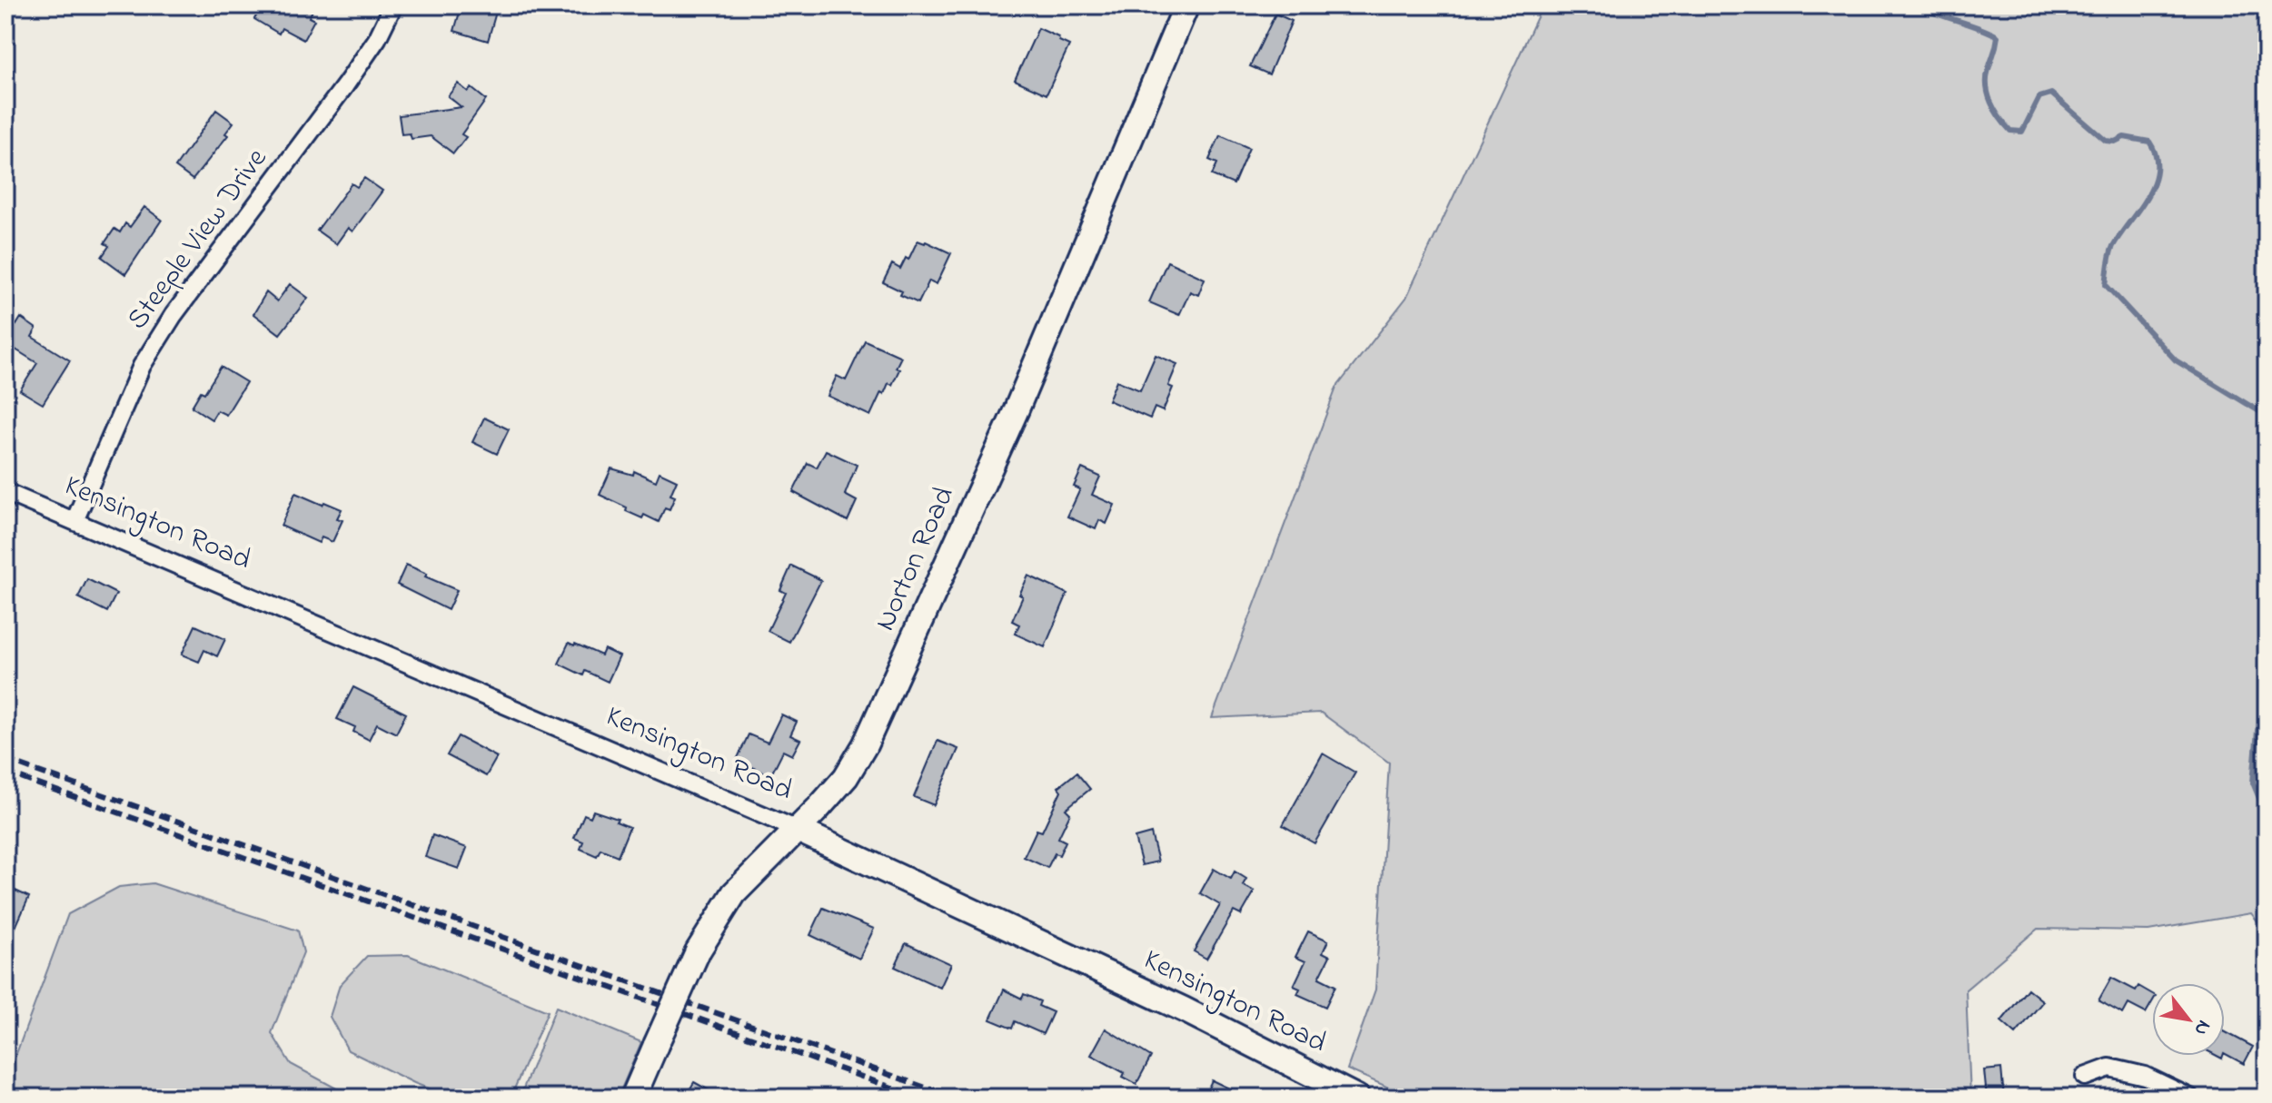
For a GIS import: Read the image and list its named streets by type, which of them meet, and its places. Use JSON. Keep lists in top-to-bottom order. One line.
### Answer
{"streets":{"main road":["Kensington Road","Norton Road"],"street":["Steeple View Drive"]},"crossings":[["Steeple View Drive","Kensington Road"],["Kensington Road","Norton Road"]],"north":"bottom right"}
